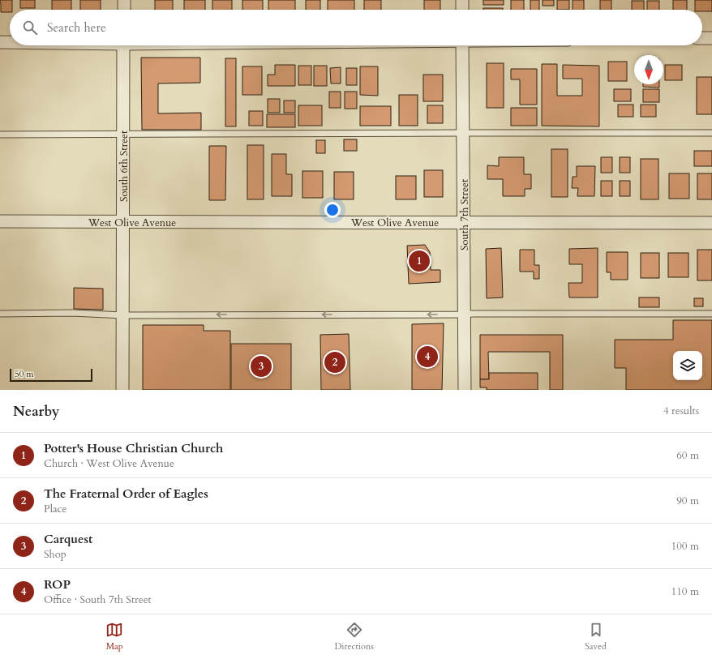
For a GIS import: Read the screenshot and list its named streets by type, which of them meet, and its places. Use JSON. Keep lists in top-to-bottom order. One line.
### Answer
{"streets":{"street":["South 6th Street","South 7th Street","West Olive Avenue"]},"crossings":[["South 6th Street","West Olive Avenue"],["South 7th Street","West Olive Avenue"]],"scale_bar":"50 m","north":"bottom","page":{"search":"Search here","pins":["1","4","2","3"],"scale":"50 m","heading":["Nearby","4 results"],"list":[{"mark":"1","name":"Potter's House Christian Church","note":"Church · West Olive Avenue","value":"60 m"},{"mark":"2","name":"The Fraternal Order of Eagles","note":"Place","value":"90 m"},{"mark":"3","name":"Carquest","note":"Shop","value":"100 m"},{"mark":"4","name":"ROP","note":"Office · South 7th Street","value":"110 m"}],"nav":["Map","Directions","Saved"]}}
